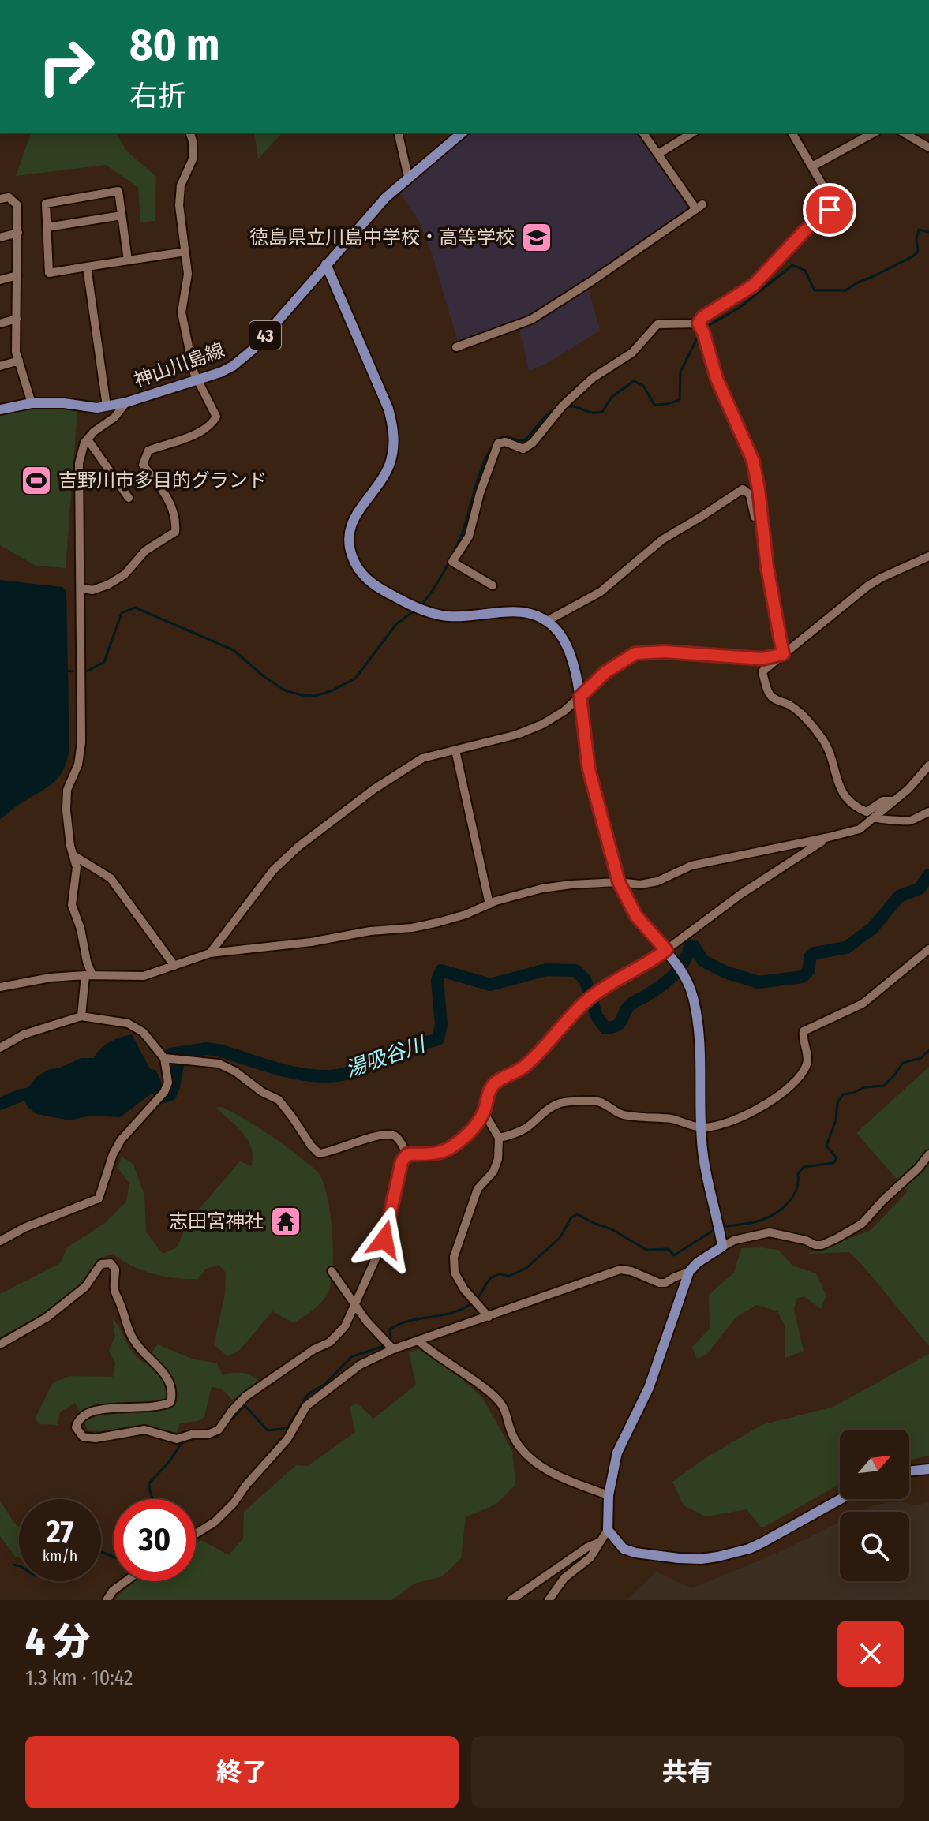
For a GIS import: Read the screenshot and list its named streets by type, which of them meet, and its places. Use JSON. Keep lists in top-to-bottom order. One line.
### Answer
{"streets":{"main road":["43","神山川島線"]},"water":["湯吸谷川"],"places":{"school or university":["徳島県立川島中学校・高等学校"],"sports":["吉野川市多目的グランド"],"temple":["志田宮神社"]},"north":"top right","page":{"turn":["80 m","右折"],"speed":"27 km/h","limit":"30","heading":["4 分","1.3 km · 10:42"],"buttons":["終了","共有"]}}
